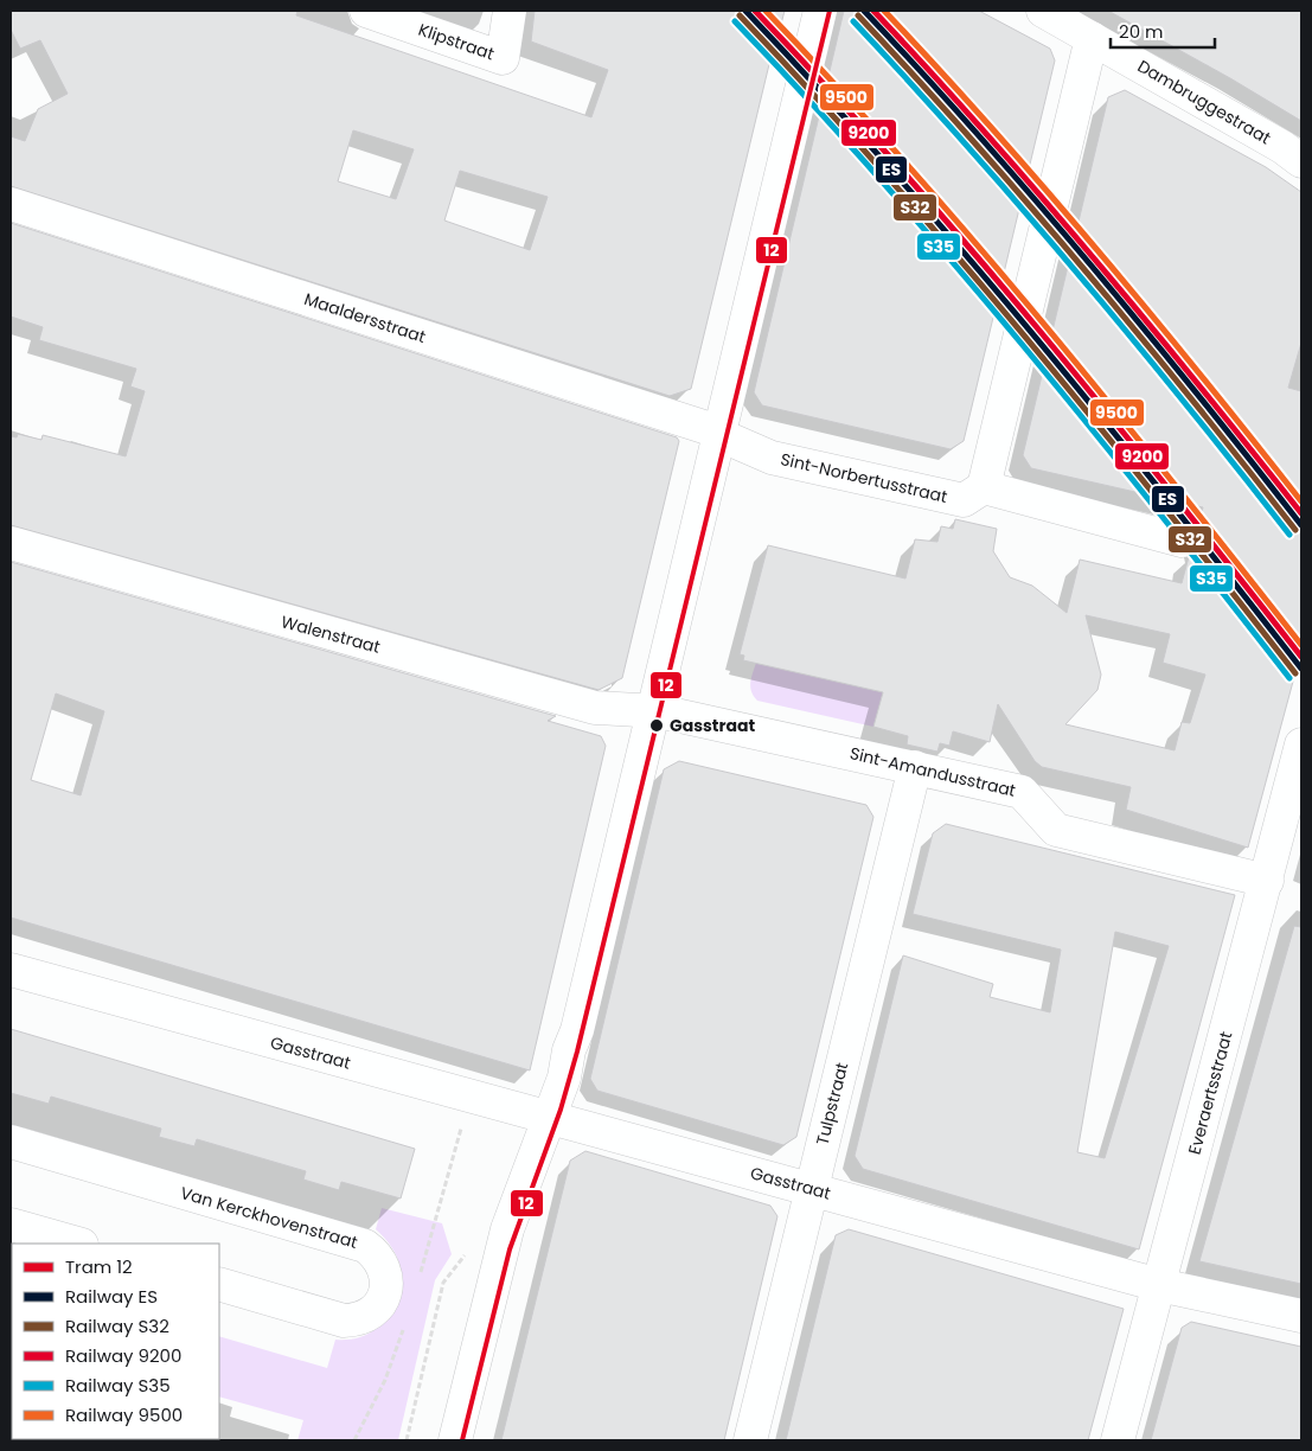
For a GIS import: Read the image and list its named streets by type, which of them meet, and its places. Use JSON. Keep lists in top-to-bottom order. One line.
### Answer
{"streets":{"street":["Klipstraat","Dambruggestraat","Maaldersstraat","Sint-Norbertusstraat","Walenstraat","Sint-Amandusstraat","Gasstraat","Everaertsstraat","Tulpstraat","Van Kerckhovenstraat"]},"crossings":[["Maaldersstraat","Sint-Norbertusstraat"],["Walenstraat","Sint-Amandusstraat"],["Sint-Amandusstraat","Everaertsstraat"],["Sint-Amandusstraat","Tulpstraat"],["Gasstraat","Everaertsstraat"],["Gasstraat","Tulpstraat"]],"places":["Gasstraat"],"lines":["tram line 12","rail line ES","rail line 9200","rail line 9500","rail line S32","rail line S35"],"legend":["Tram 12","Railway ES","Railway S32","Railway 9200","Railway S35","Railway 9500"],"scale_bar":"20 m"}
